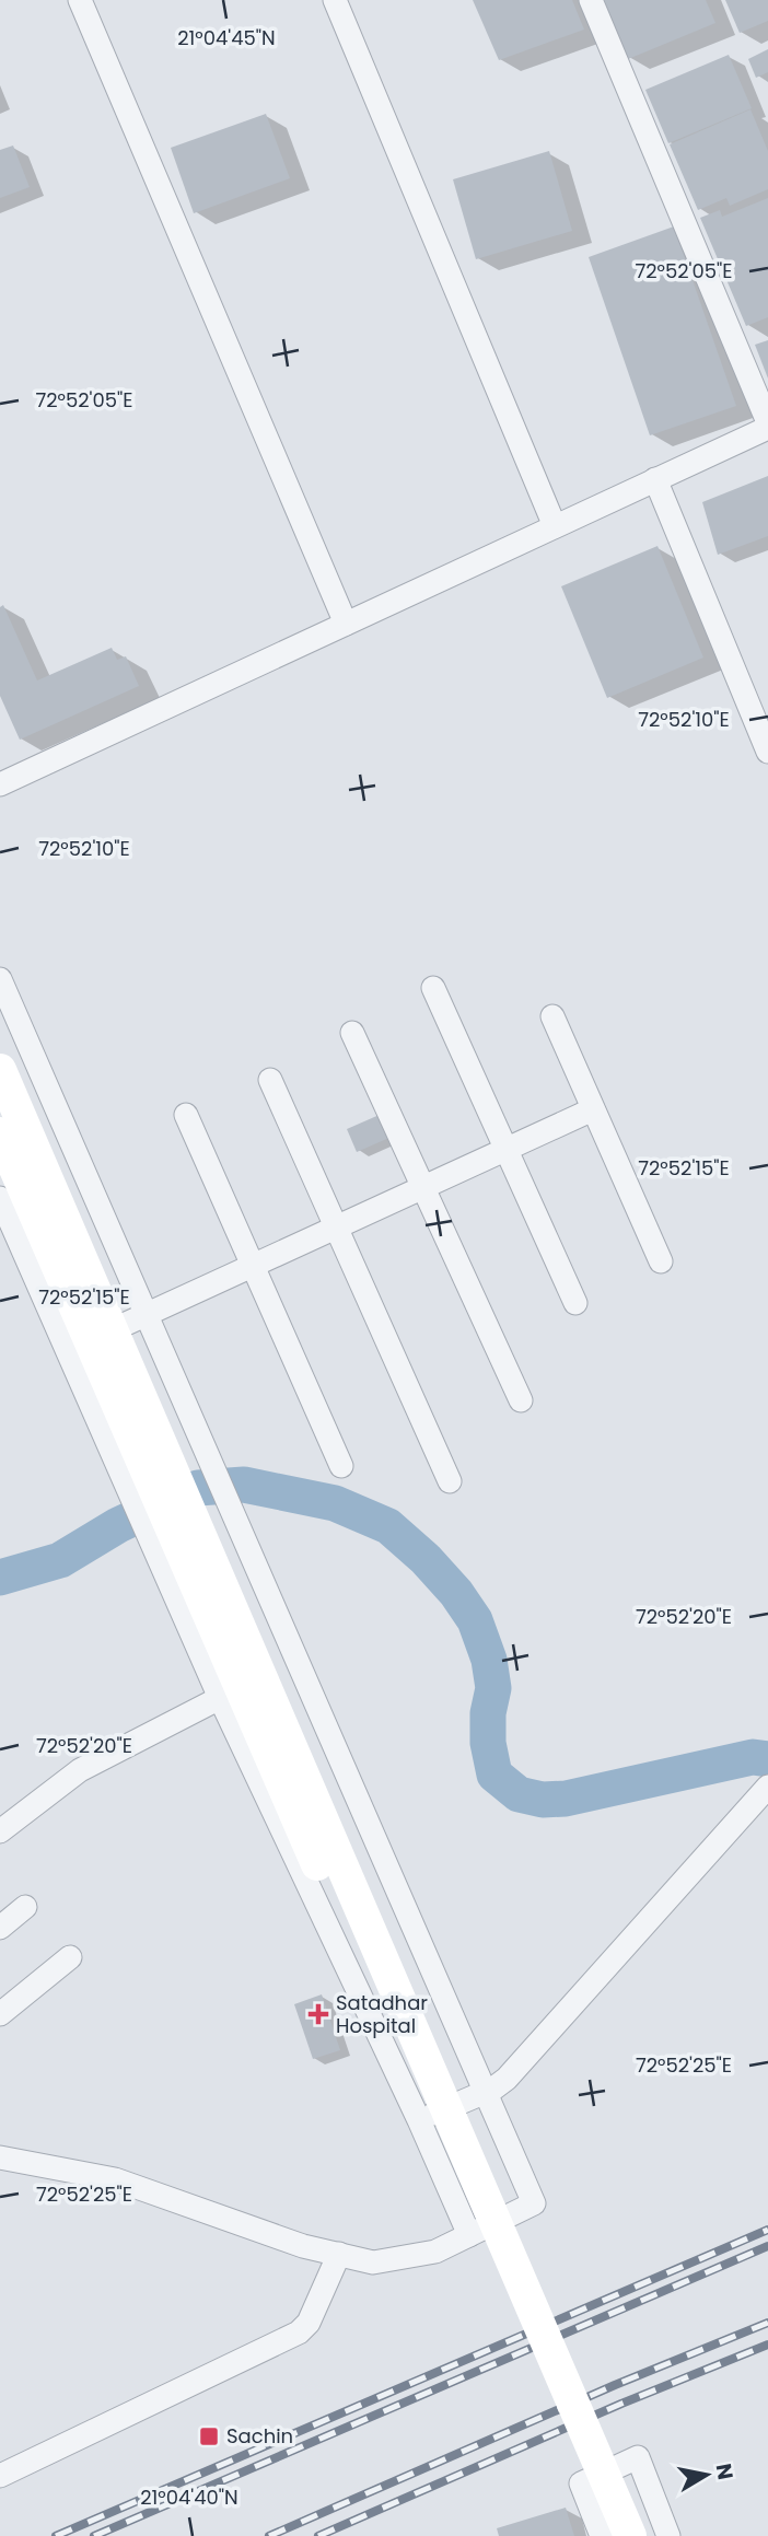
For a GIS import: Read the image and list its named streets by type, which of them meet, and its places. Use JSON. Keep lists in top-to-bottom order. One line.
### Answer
{"places":{"health":["Satadhar Hospital"],"transit":["Sachin"]},"north":"right","coordinates":["21°04'45\"N","72°52'05\"E","72°52'10\"E","72°52'15\"E","72°52'20\"E","72°52'25\"E","21°04'40\"N"]}
